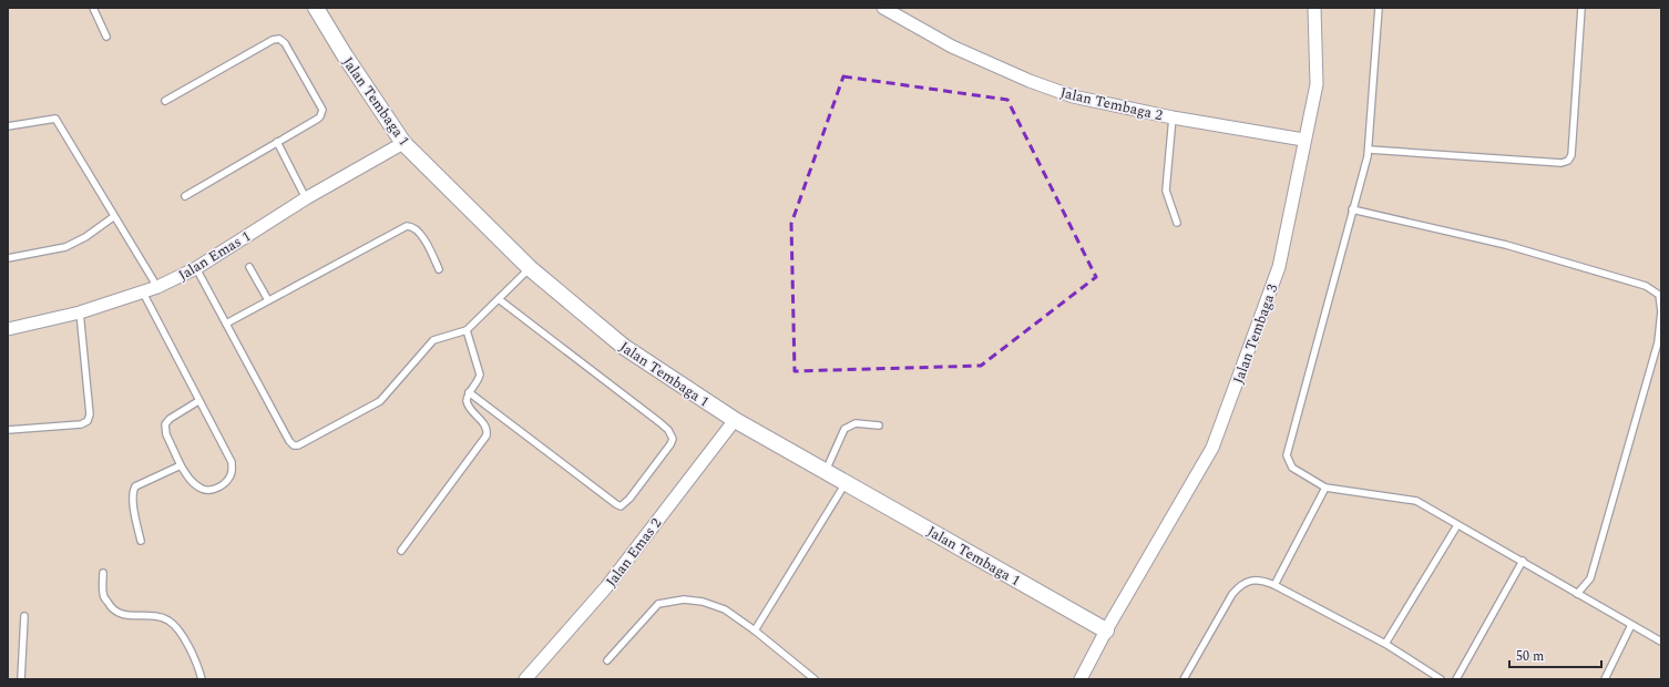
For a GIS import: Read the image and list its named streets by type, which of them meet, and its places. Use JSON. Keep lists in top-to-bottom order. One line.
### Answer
{"streets":{"street":["Jalan Tembaga 1","Jalan Tembaga 2","Jalan Emas 1","Jalan Tembaga 3","Jalan Emas 2"]},"crossings":[["Jalan Tembaga 1","Jalan Emas 1"],["Jalan Tembaga 1","Jalan Tembaga 3"],["Jalan Tembaga 1","Jalan Emas 2"],["Jalan Tembaga 2","Jalan Tembaga 3"]],"scale_bar":"50 m"}
